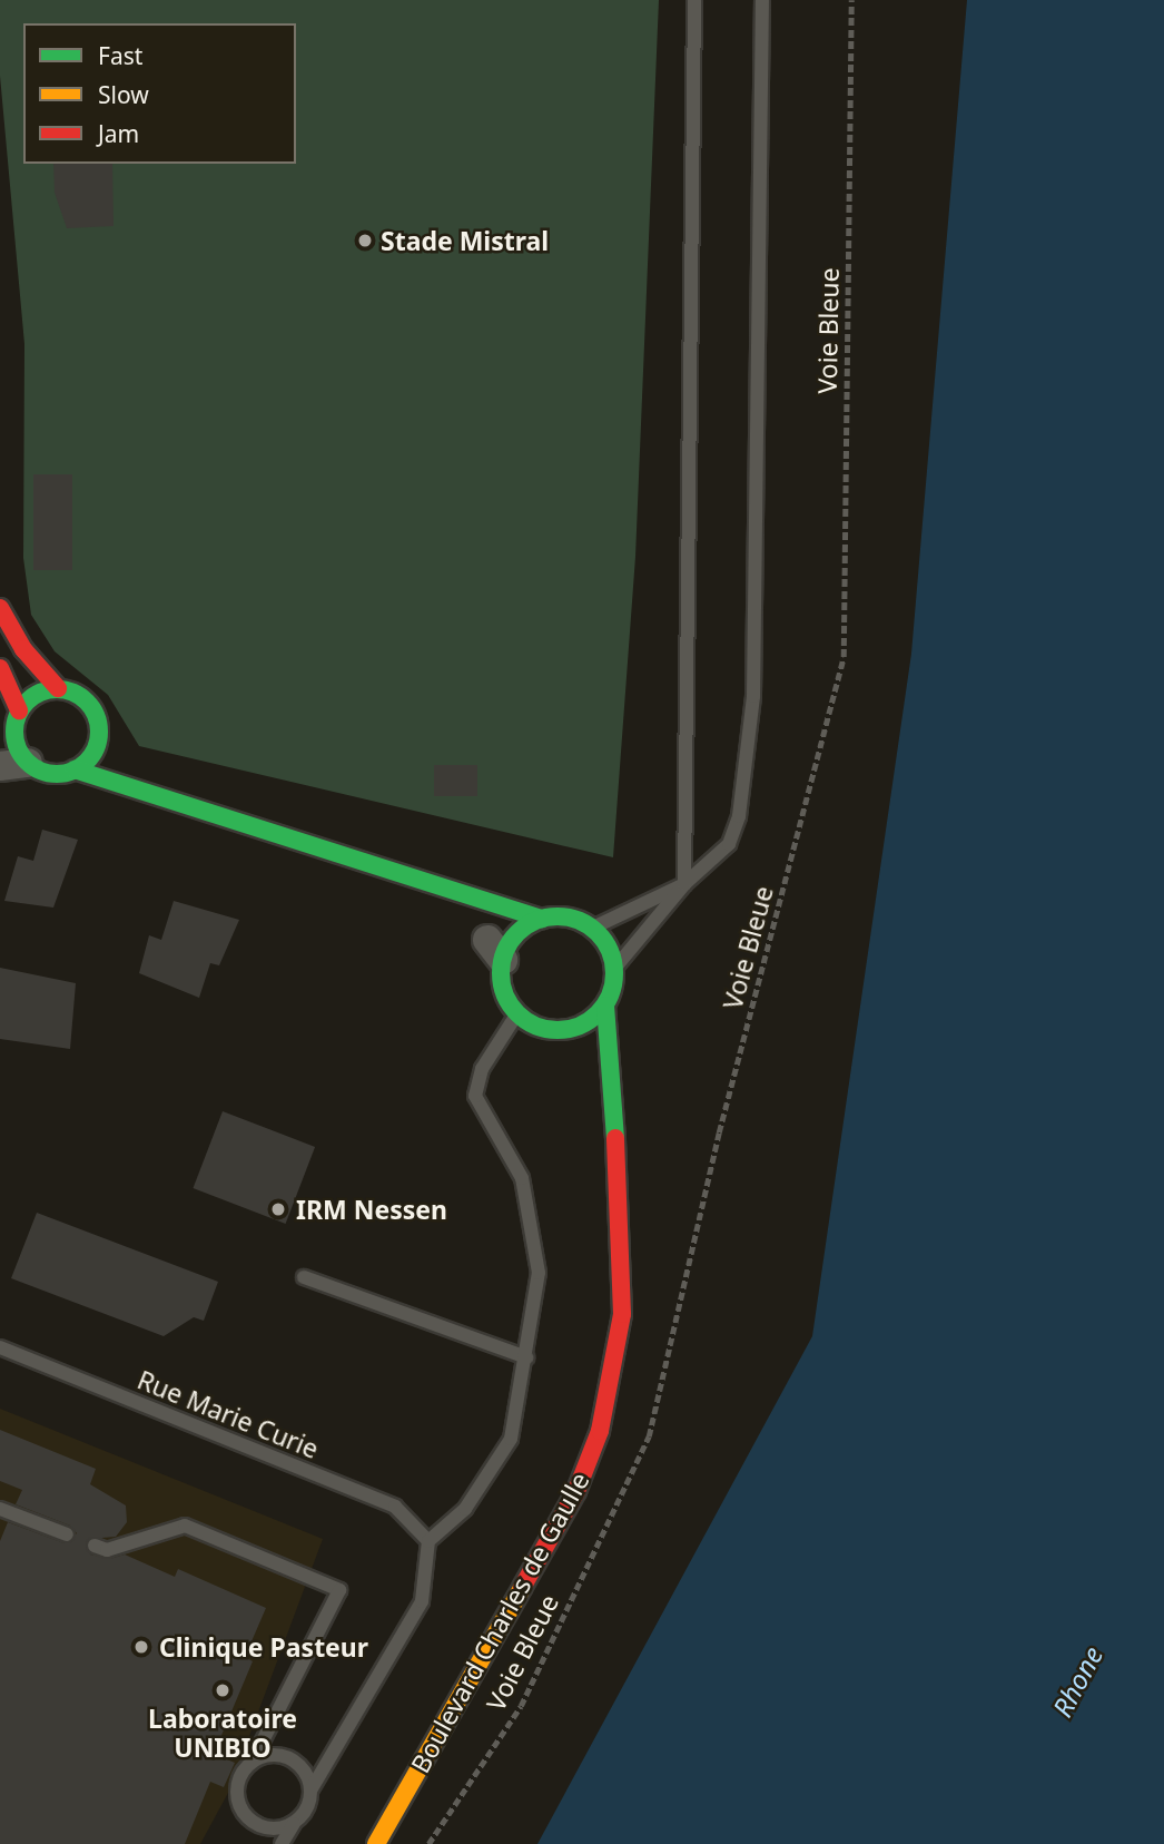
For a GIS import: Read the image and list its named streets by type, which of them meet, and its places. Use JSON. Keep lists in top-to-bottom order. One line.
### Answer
{"streets":{"street":["Boulevard Charles de Gaulle"],"lane":["Rue Marie Curie"],"path":["Voie Bleue"]},"water":["Rhone"],"places":["Stade Mistral","IRM Nessen","Clinique Pasteur","Laboratoire UNIBIO"],"legend":["Fast","Slow","Jam"]}
